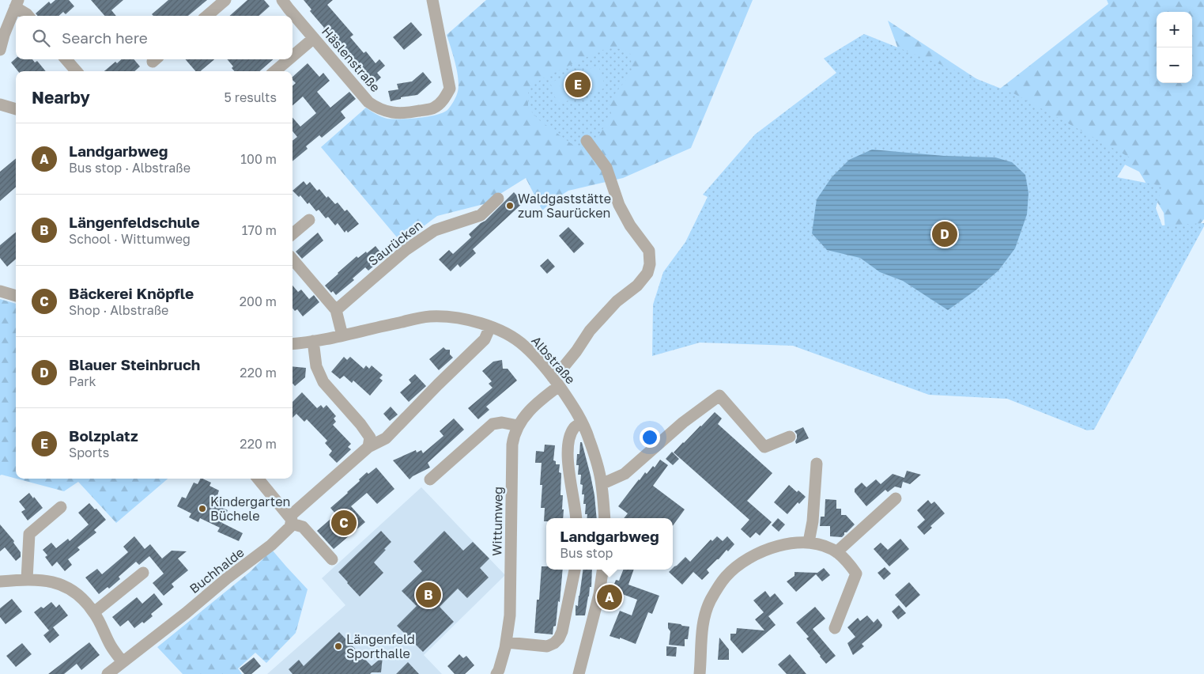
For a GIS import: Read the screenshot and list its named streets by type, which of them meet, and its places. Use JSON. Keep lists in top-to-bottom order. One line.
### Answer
{"streets":{"street":["Häslenstraße","Saurücken","Albstraße","Wittumweg","Buchhalde"]},"crossings":[["Albstraße","Wittumweg"]],"places":["Waldgaststätte zum Saurücken","Kindergarten Büchele","Längenfeld Sporthalle"],"page":{"map_buttons":["+","−"],"search":"Search here","pins":["E","D","C","B","A"],"heading":["Nearby","5 results"],"list":[{"mark":"A","name":"Landgarbweg","note":"Bus stop · Albstraße","value":"100 m"},{"mark":"B","name":"Längenfeldschule","note":"School · Wittumweg","value":"170 m"},{"mark":"C","name":"Bäckerei Knöpfle","note":"Shop · Albstraße","value":"200 m"},{"mark":"D","name":"Blauer Steinbruch","note":"Park","value":"220 m"},{"mark":"E","name":"Bolzplatz","note":"Sports","value":"220 m"}],"popup":["Landgarbweg","Bus stop"]}}
